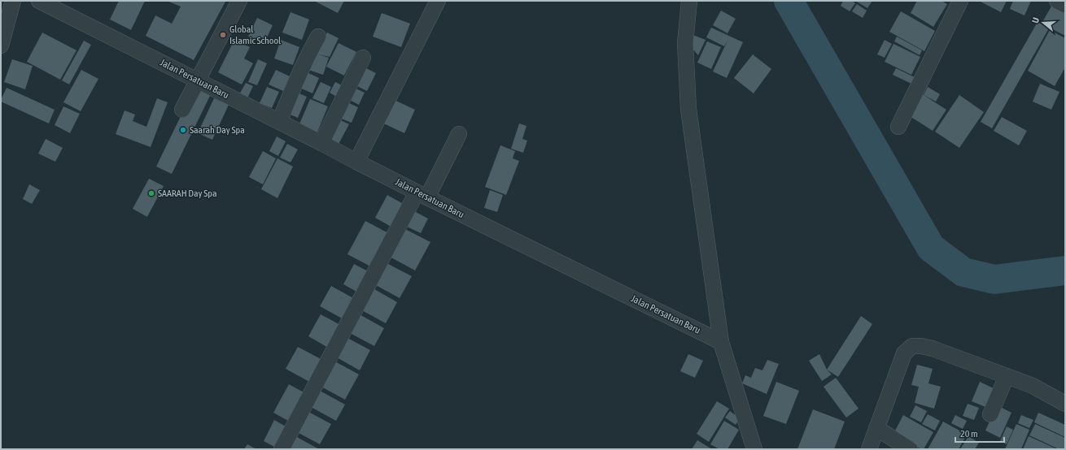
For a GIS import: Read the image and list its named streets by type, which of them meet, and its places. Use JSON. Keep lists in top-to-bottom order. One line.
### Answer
{"streets":{"street":["Jalan Persatuan Baru"]},"places":["Global Islamic School","Saarah Day Spa","SAARAH Day Spa"],"scale_bar":"20 m","north":"left"}
